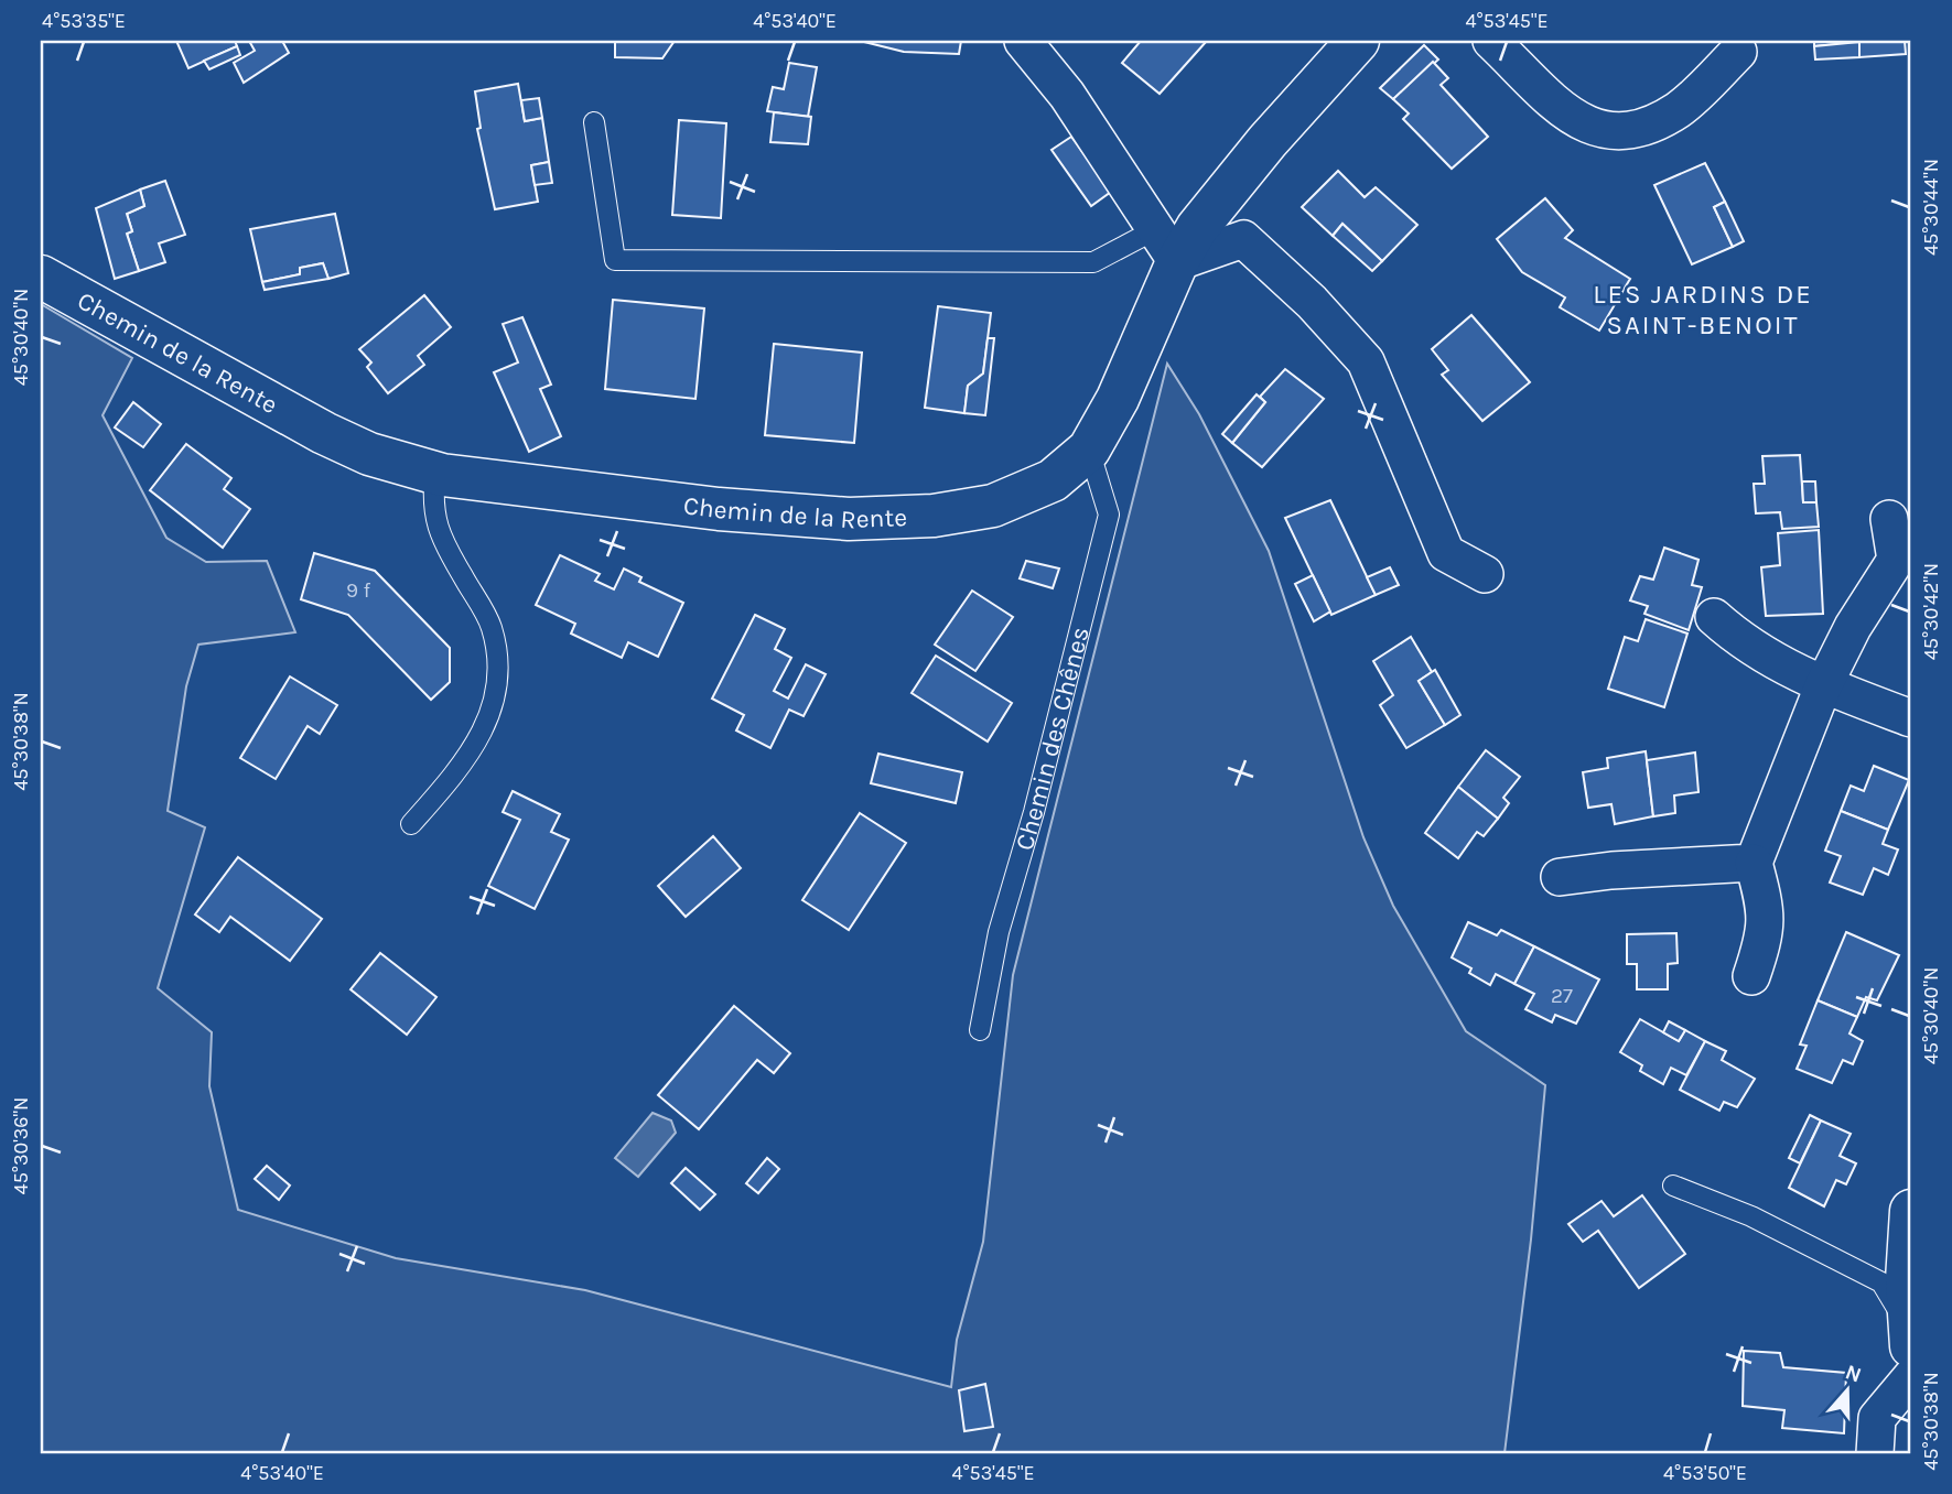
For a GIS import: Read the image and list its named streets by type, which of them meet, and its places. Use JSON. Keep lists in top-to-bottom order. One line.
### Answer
{"streets":{"street":["Chemin de la Rente"],"lane":["Chemin des Chênes"]},"crossings":[["Chemin de la Rente","Chemin des Chênes"]],"districts":["LES JARDINS DE SAINT-BENOIT"],"house_numbers":["9 f","27"],"north":"top","coordinates":["4°53'35\"E","4°53'40\"E","4°53'45\"E","45°30'44\"N","45°30'40\"N","45°30'42\"N","45°30'38\"N","45°30'36\"N","4°53'50\"E"]}
